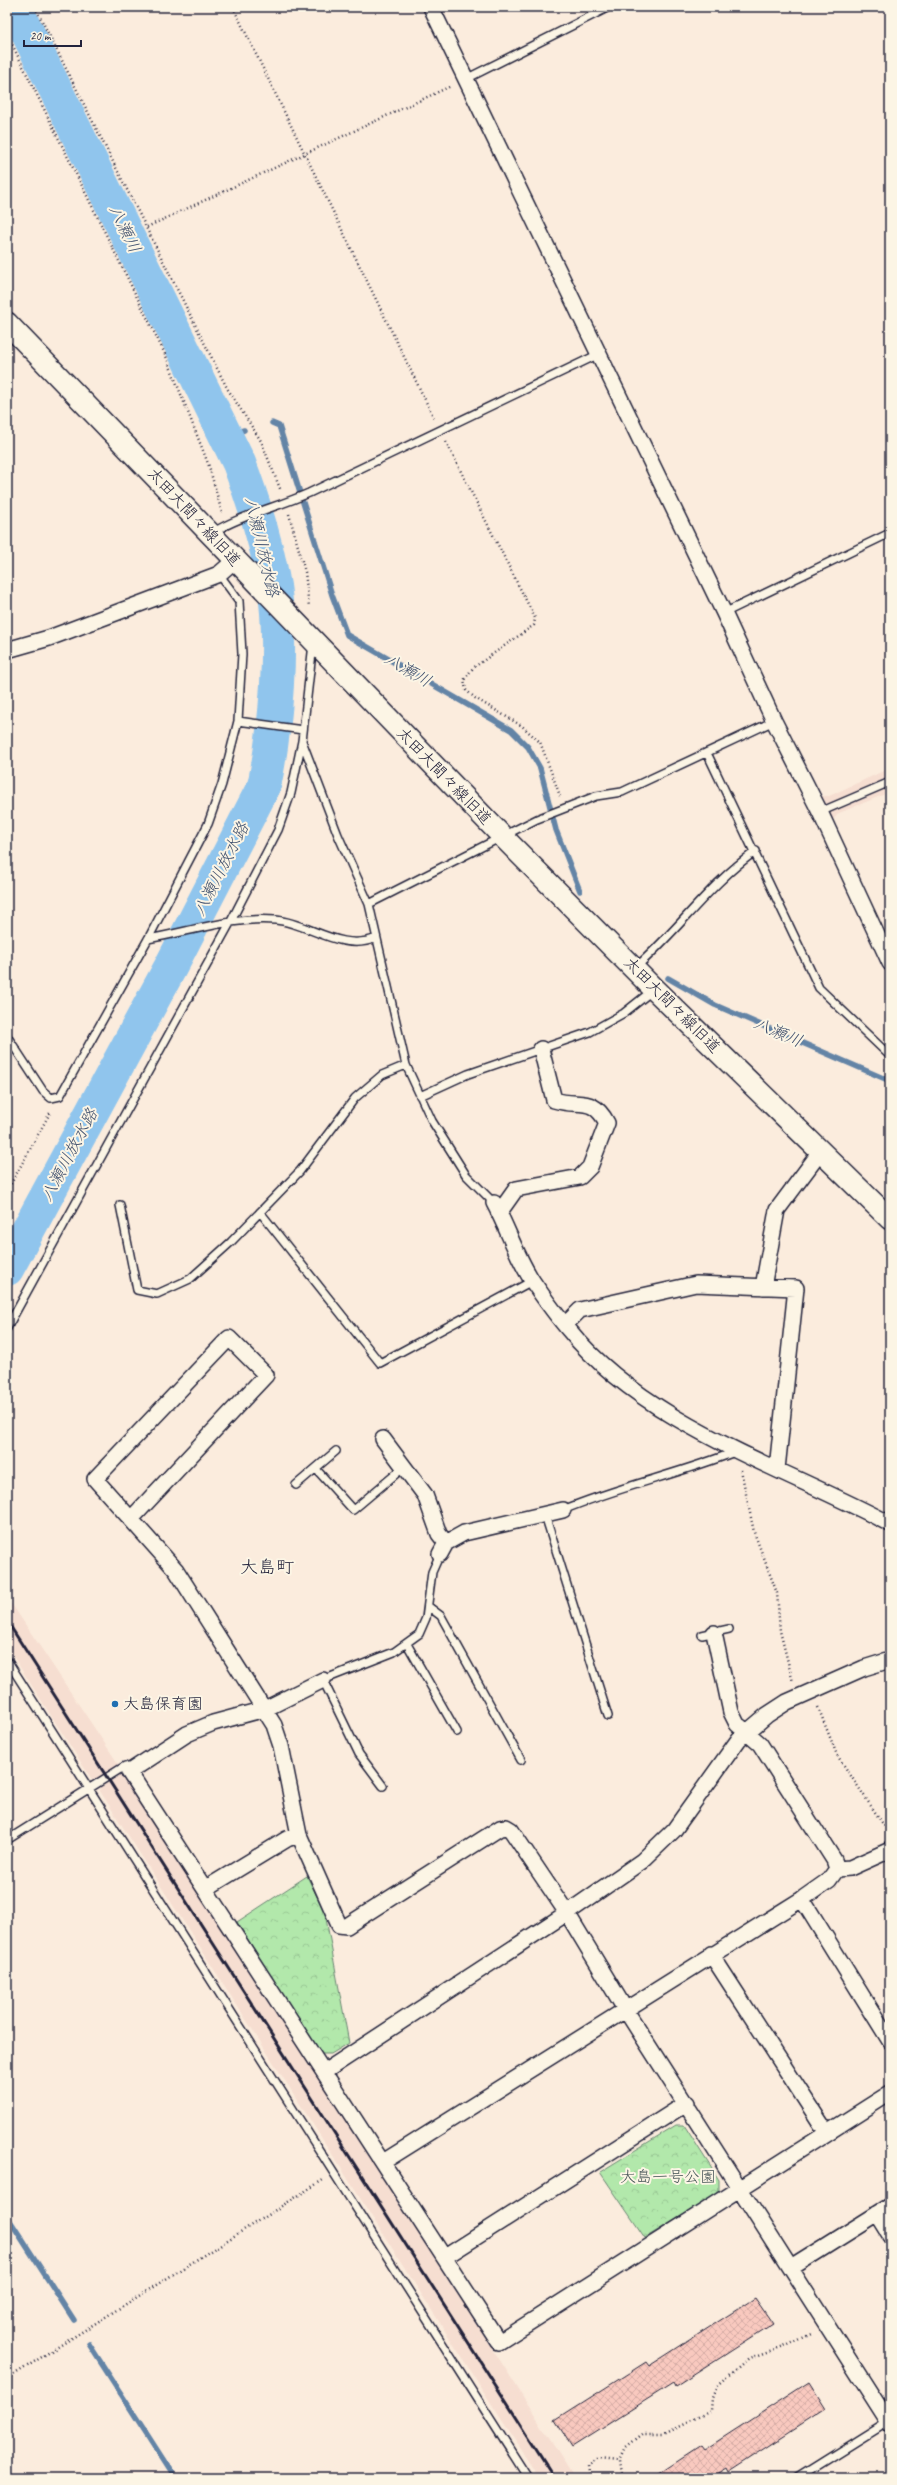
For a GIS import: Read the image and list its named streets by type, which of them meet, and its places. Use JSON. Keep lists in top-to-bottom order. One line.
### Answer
{"streets":{"street":["太田大間々線旧道"]},"districts":["大島町"],"water":["八瀬川","八瀬川放水路"],"parks":["大島一号公園"],"places":["大島保育園"],"scale_bar":"20 m"}
